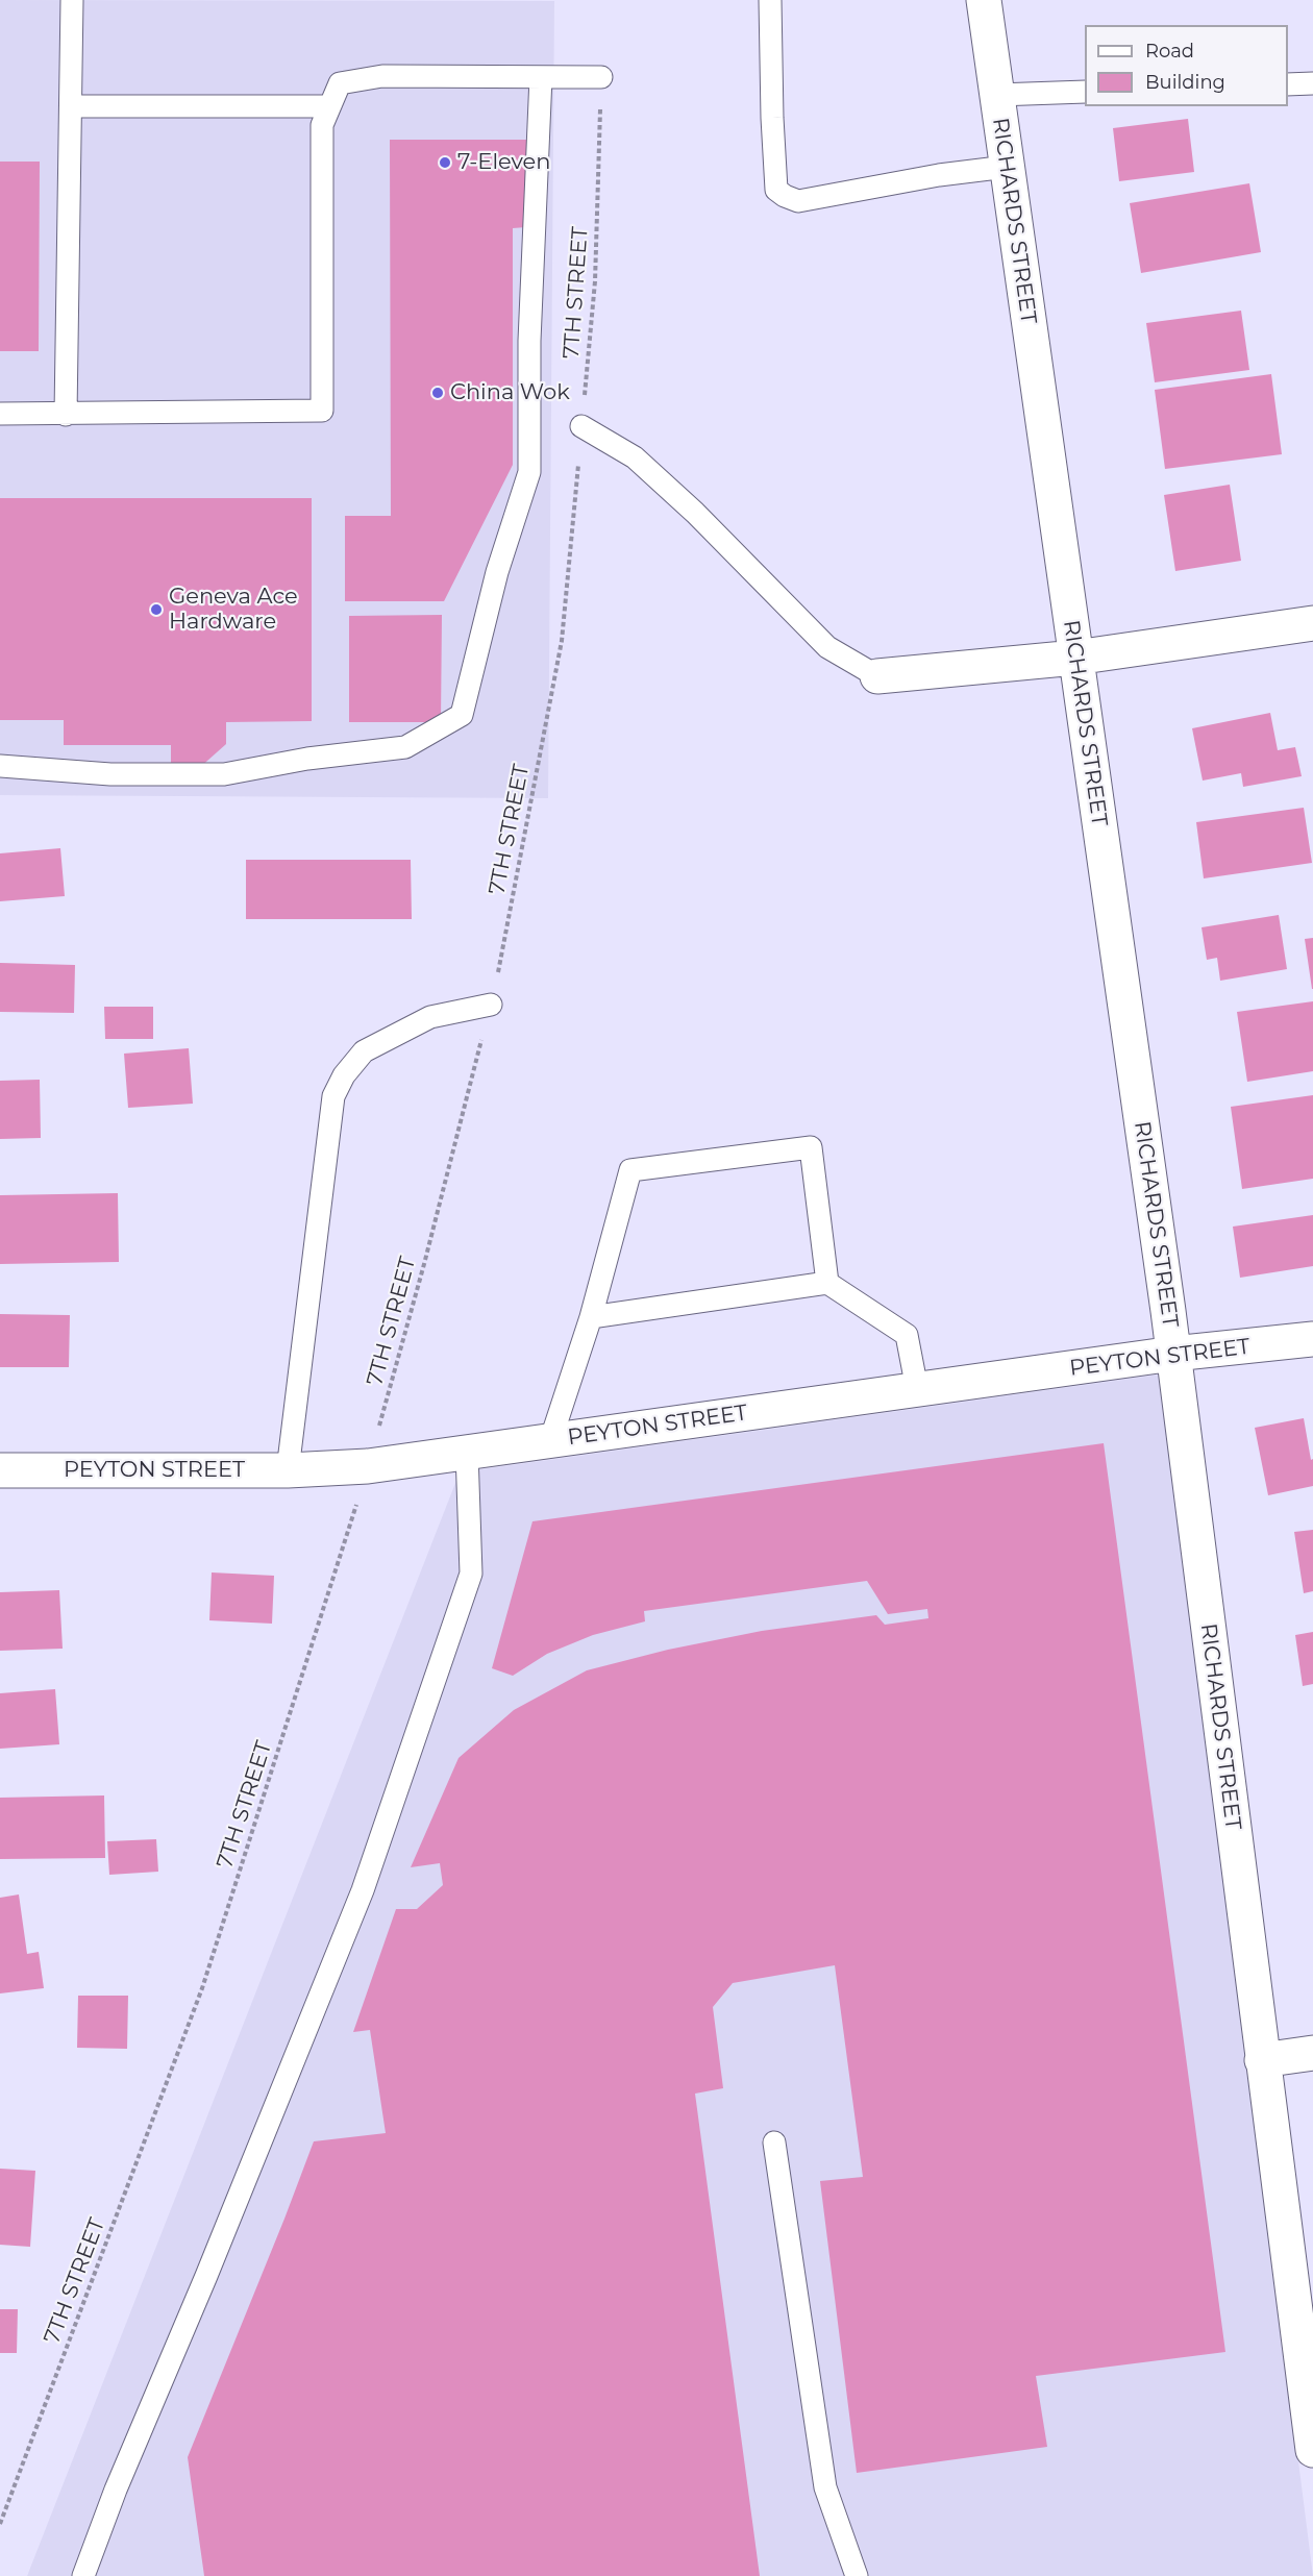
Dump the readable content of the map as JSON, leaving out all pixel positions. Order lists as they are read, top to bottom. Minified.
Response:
{"streets":{"street":["RICHARDS STREET","PEYTON STREET"],"path":["7TH STREET"]},"crossings":[["RICHARDS STREET","PEYTON STREET"],["7TH STREET","PEYTON STREET"]],"places":["7-Eleven","China Wok","Geneva Ace Hardware"],"legend":["Road","Building"]}
